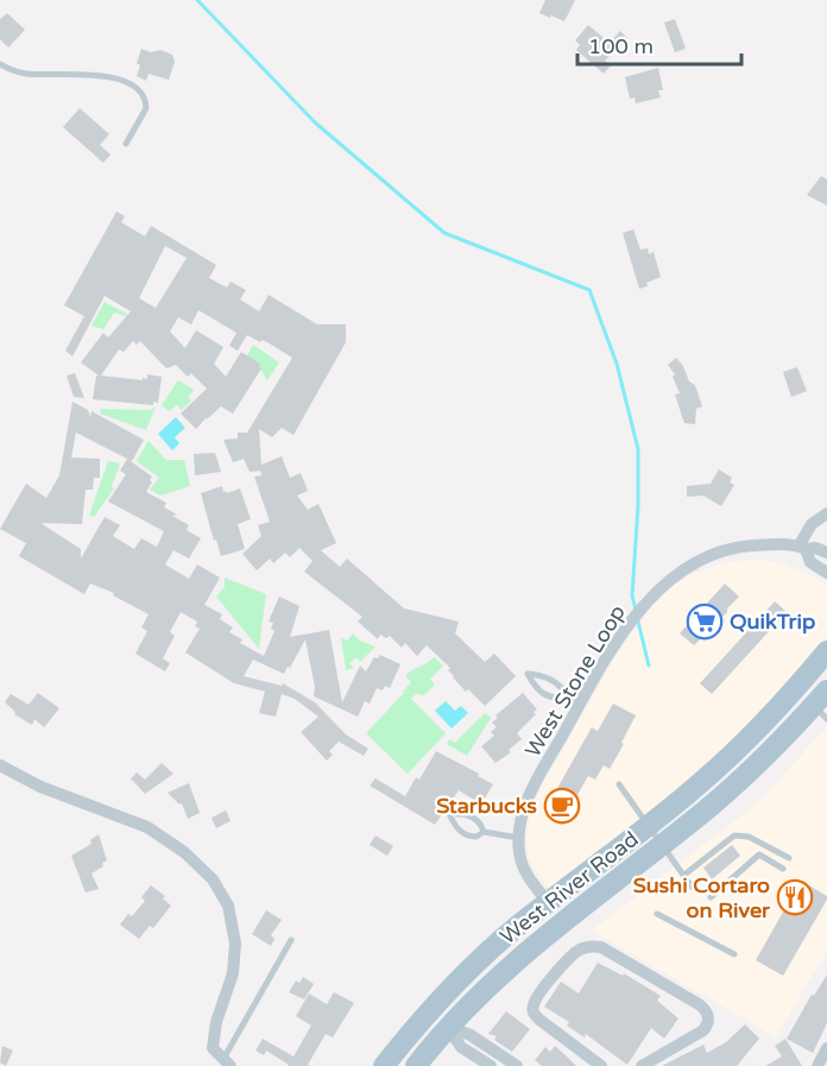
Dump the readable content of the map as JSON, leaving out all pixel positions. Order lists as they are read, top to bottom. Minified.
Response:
{"streets":{"main road":["West River Road"],"street":["West Stone Loop"]},"crossings":[["West Stone Loop","West River Road"]],"places":{"supermarket":["QuikTrip"],"cafe":["Starbucks"],"restaurant":["Sushi Cortaro on River"]},"scale_bar":"100 m"}
